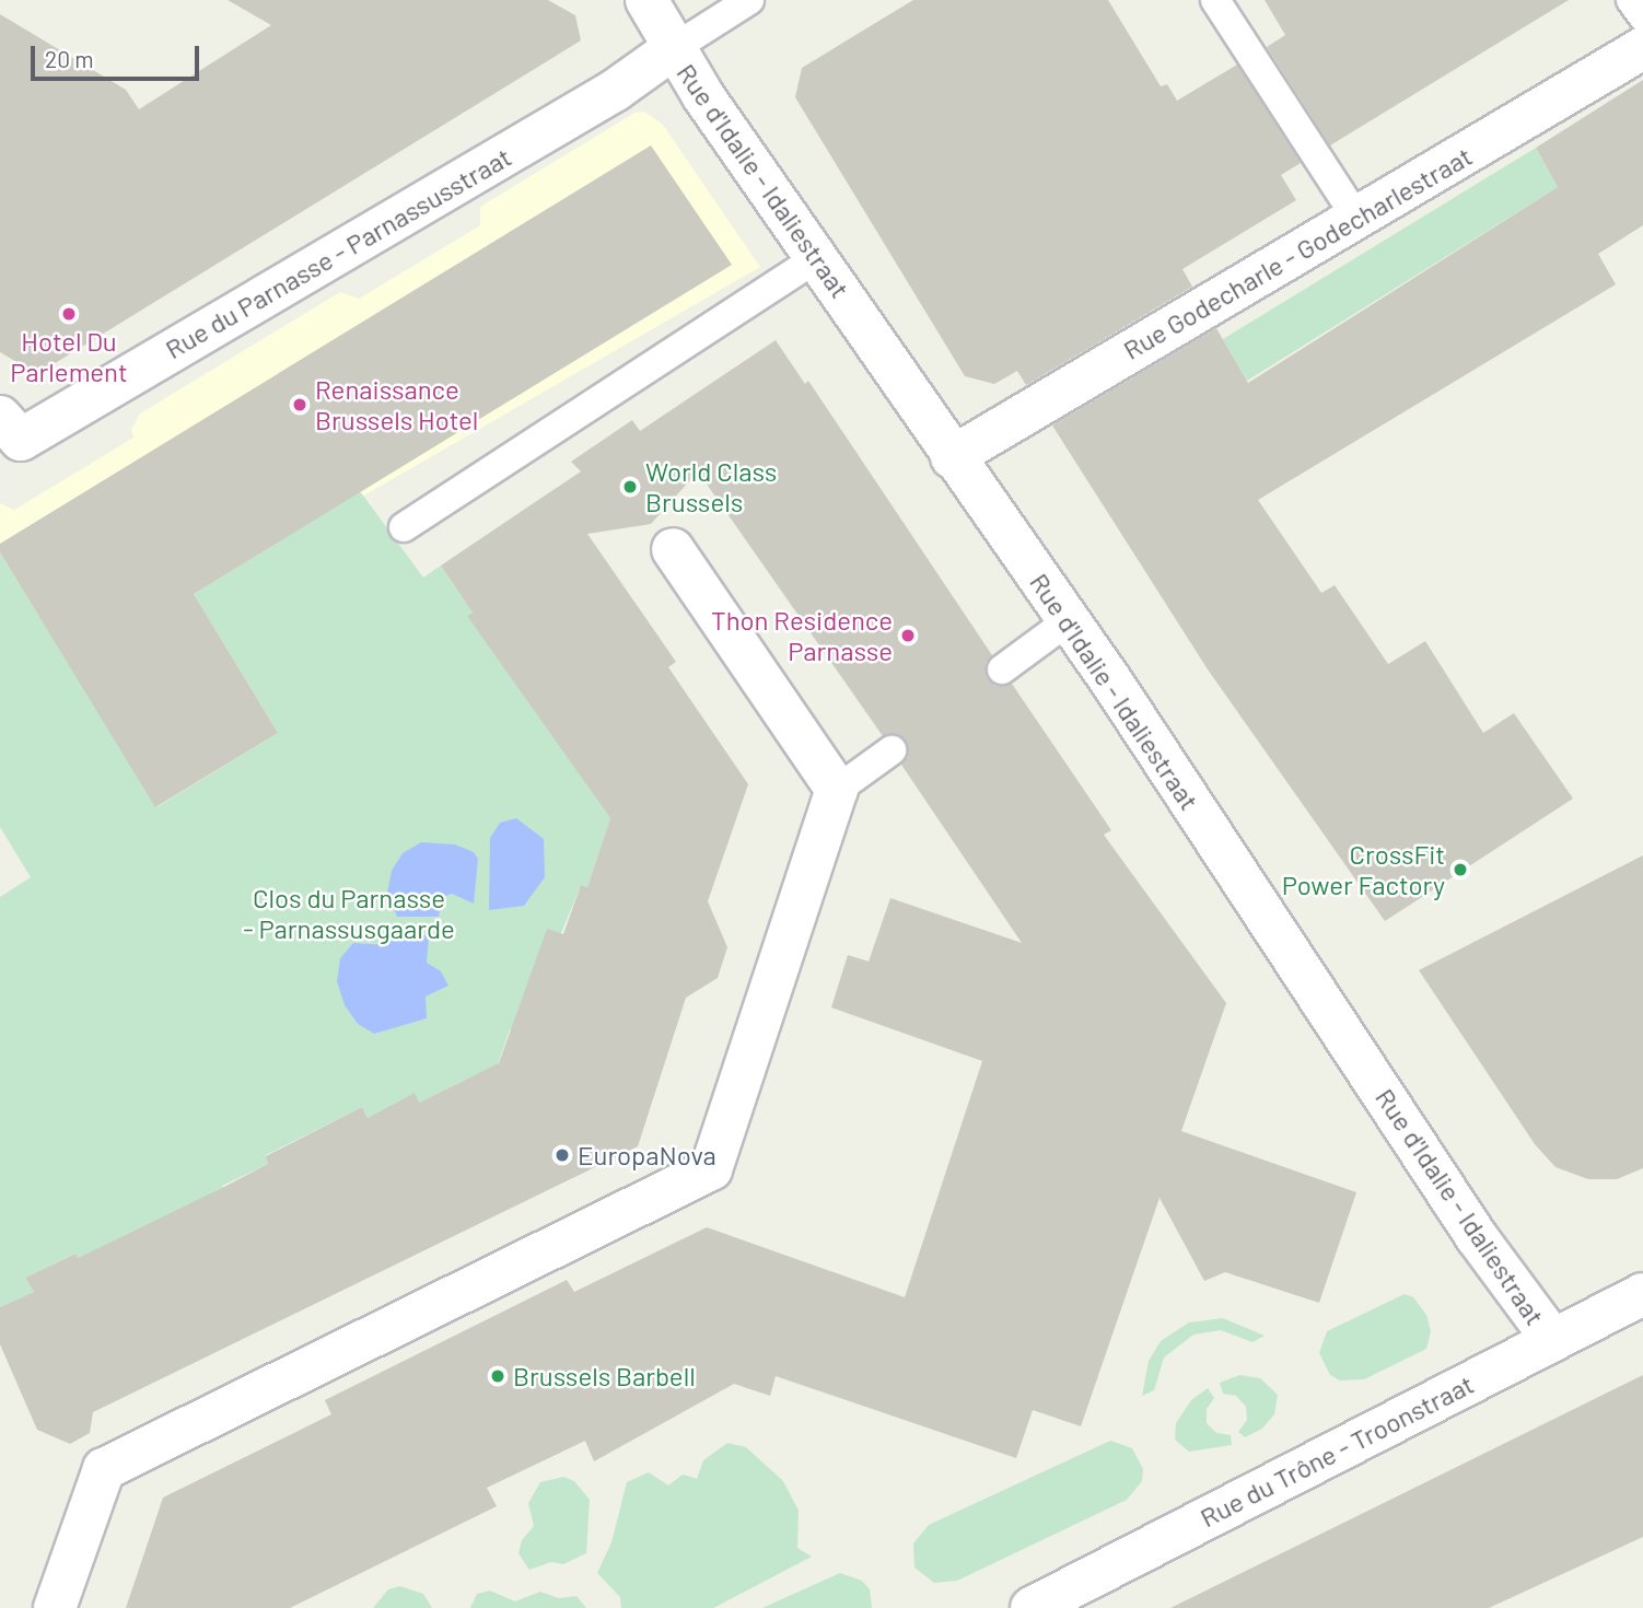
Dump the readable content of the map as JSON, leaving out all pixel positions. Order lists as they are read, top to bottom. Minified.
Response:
{"streets":{"street":["Rue d'Idalie - Idaliestraat","Rue du Parnasse - Parnassusstraat","Rue Godecharle - Godecharlestraat","Rue du Trône - Troonstraat"]},"crossings":[["Rue d'Idalie - Idaliestraat","Rue du Parnasse - Parnassusstraat"],["Rue d'Idalie - Idaliestraat","Rue Godecharle - Godecharlestraat"],["Rue d'Idalie - Idaliestraat","Rue du Trône - Troonstraat"]],"parks":["Clos du Parnasse - Parnassusgaarde"],"places":["Hotel Du Parlement","Renaissance Brussels Hotel","World Class Brussels","Thon Residence Parnasse","CrossFit Power Factory","EuropaNova","Brussels Barbell"],"scale_bar":"20 m"}
